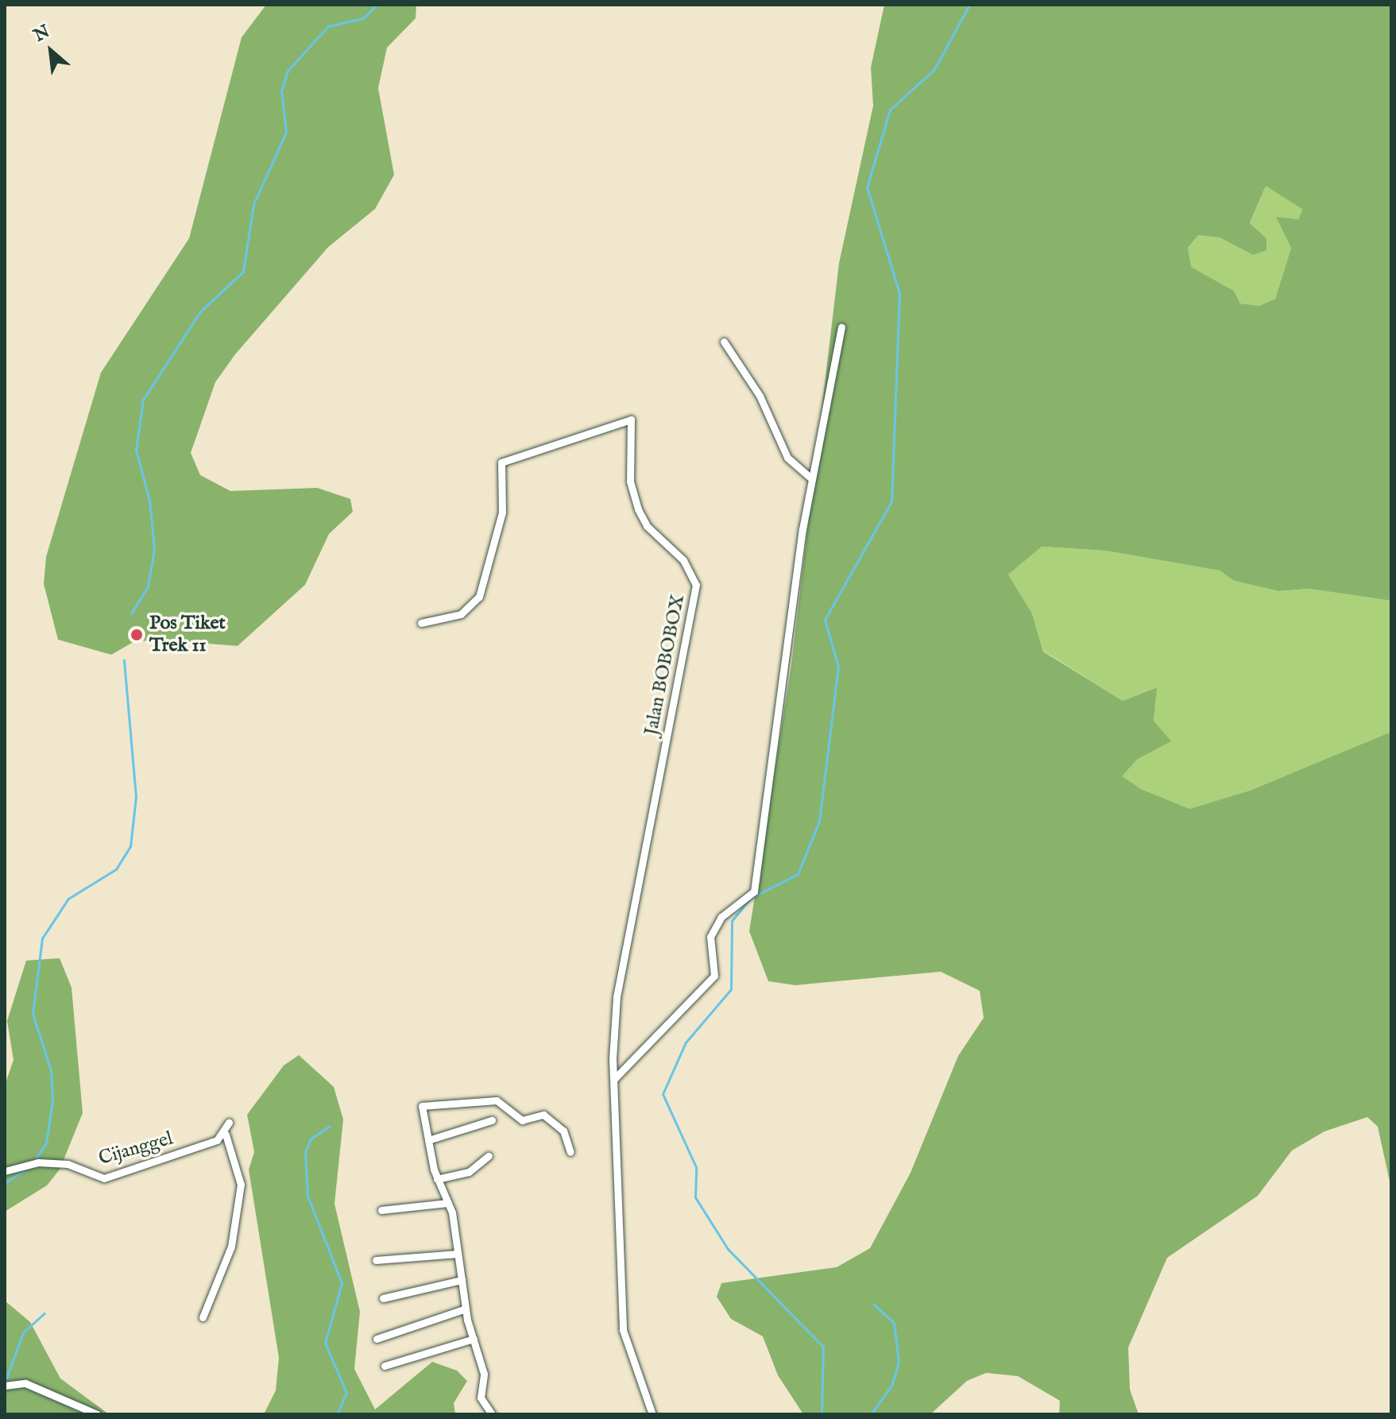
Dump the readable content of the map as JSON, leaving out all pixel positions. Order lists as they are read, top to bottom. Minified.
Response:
{"streets":{"street":["Jalan BOBOBOX","Cijanggel"]},"places":["Pos Tiket Trek 11"],"north":"top left"}
